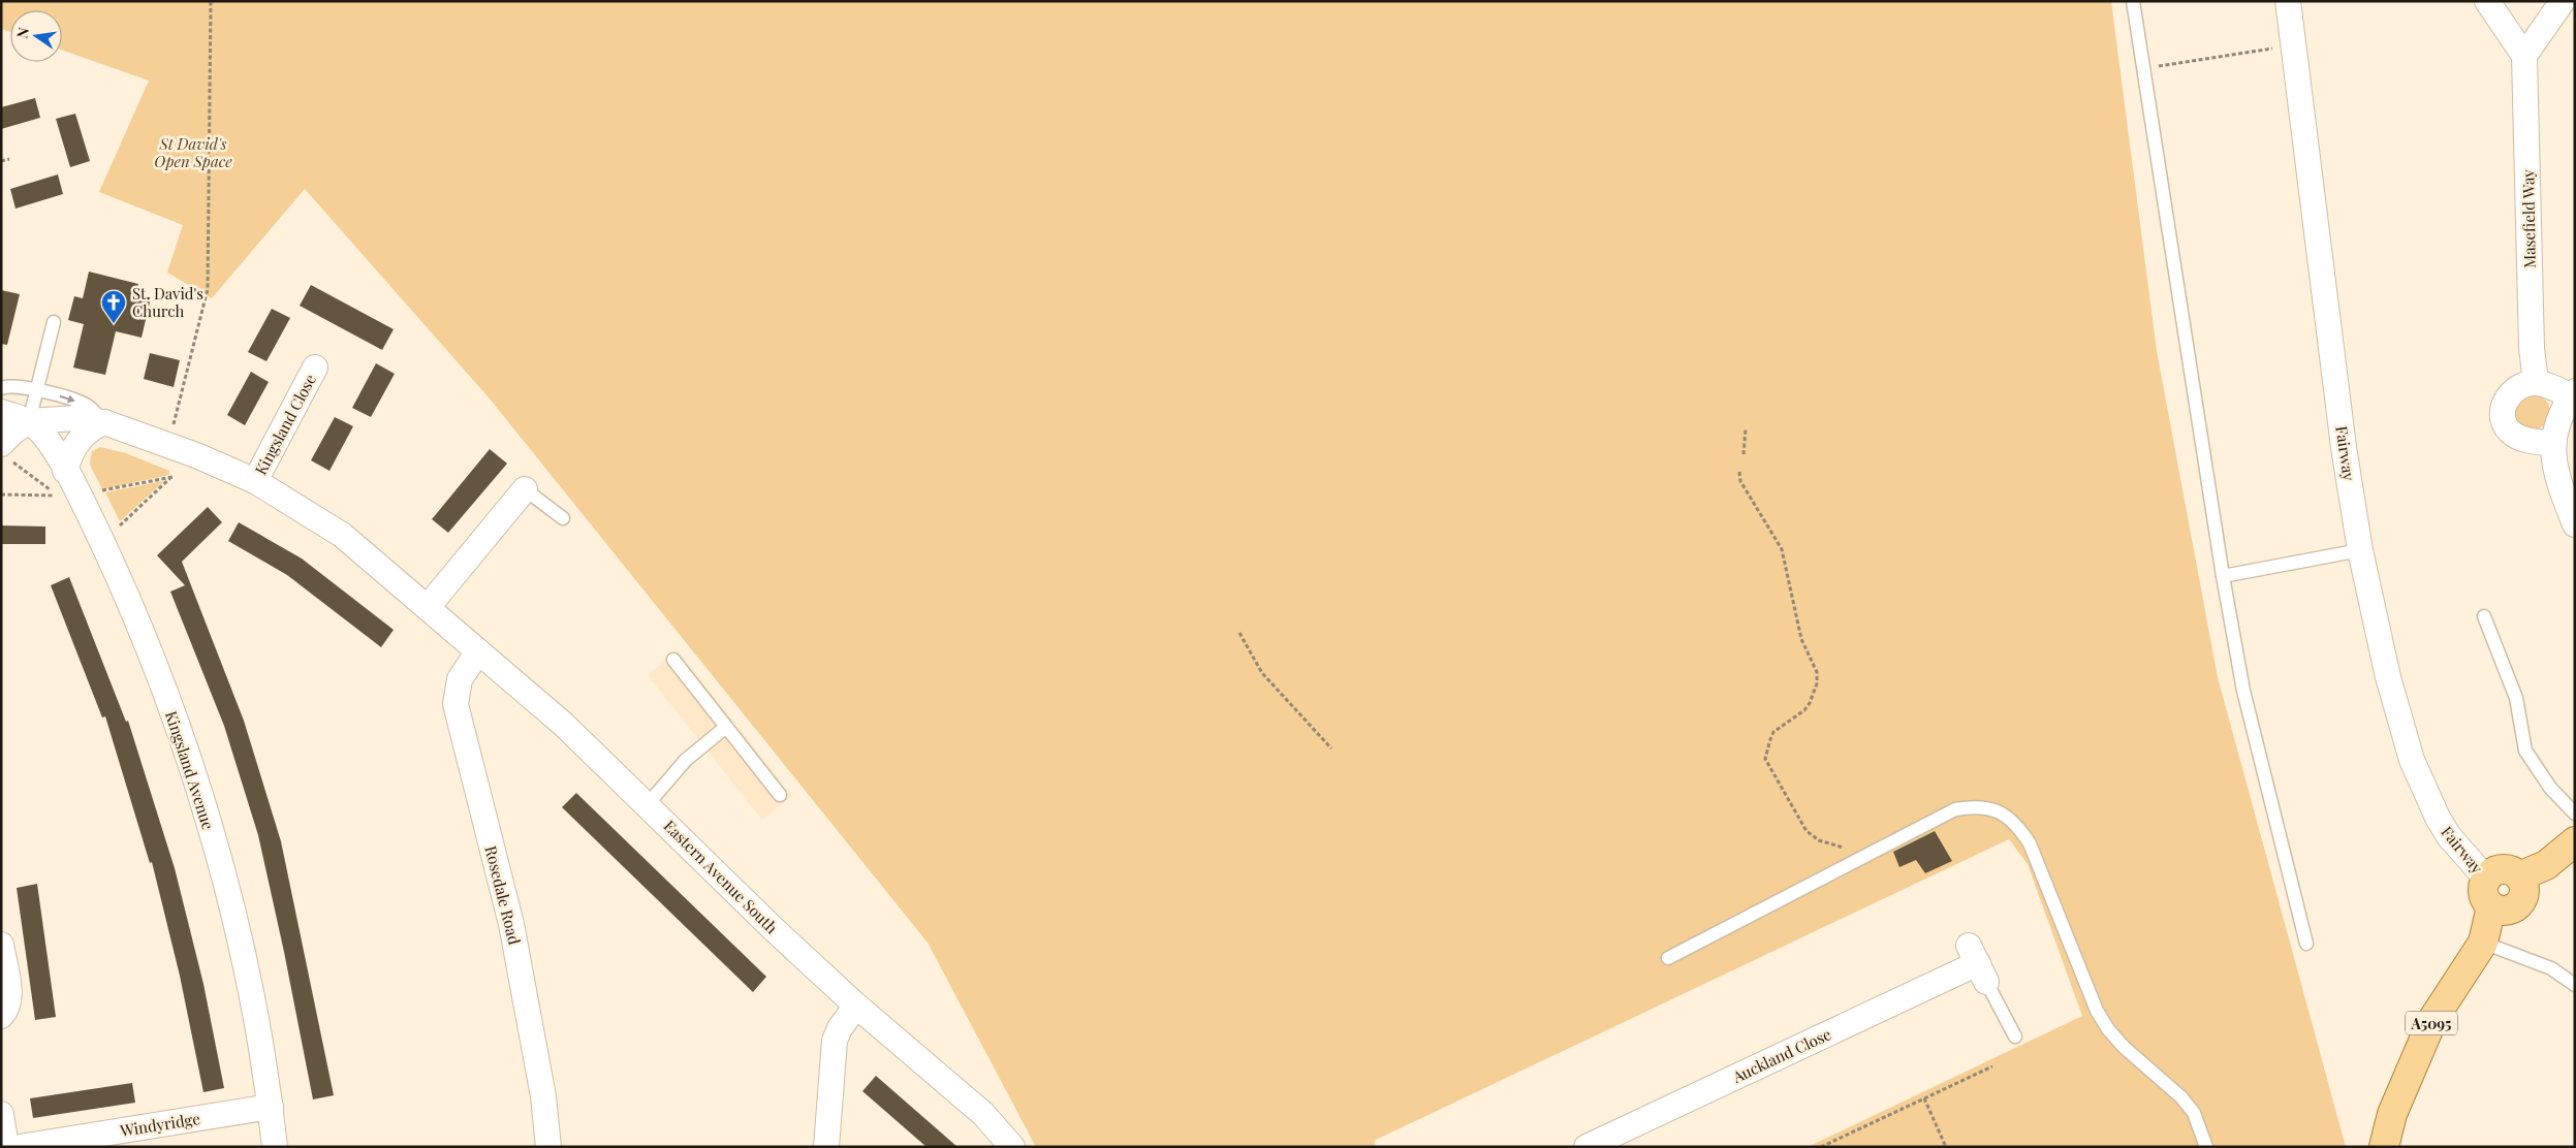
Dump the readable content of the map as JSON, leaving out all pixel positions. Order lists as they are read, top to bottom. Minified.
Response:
{"streets":{"main road":["A5095"],"street":["Masefield Way","Kingsland Close","Fairway","Kingsland Avenue","Eastern Avenue South","Rosedale Road","Auckland Close","Windyridge"]},"crossings":[["Kingsland Close","Eastern Avenue South"],["Fairway","A5095"],["Kingsland Avenue","Eastern Avenue South"],["Kingsland Avenue","Windyridge"],["Eastern Avenue South","Rosedale Road"]],"parks":["St David's Open Space"],"places":{"church":["St. David's Church"]},"north":"left"}
